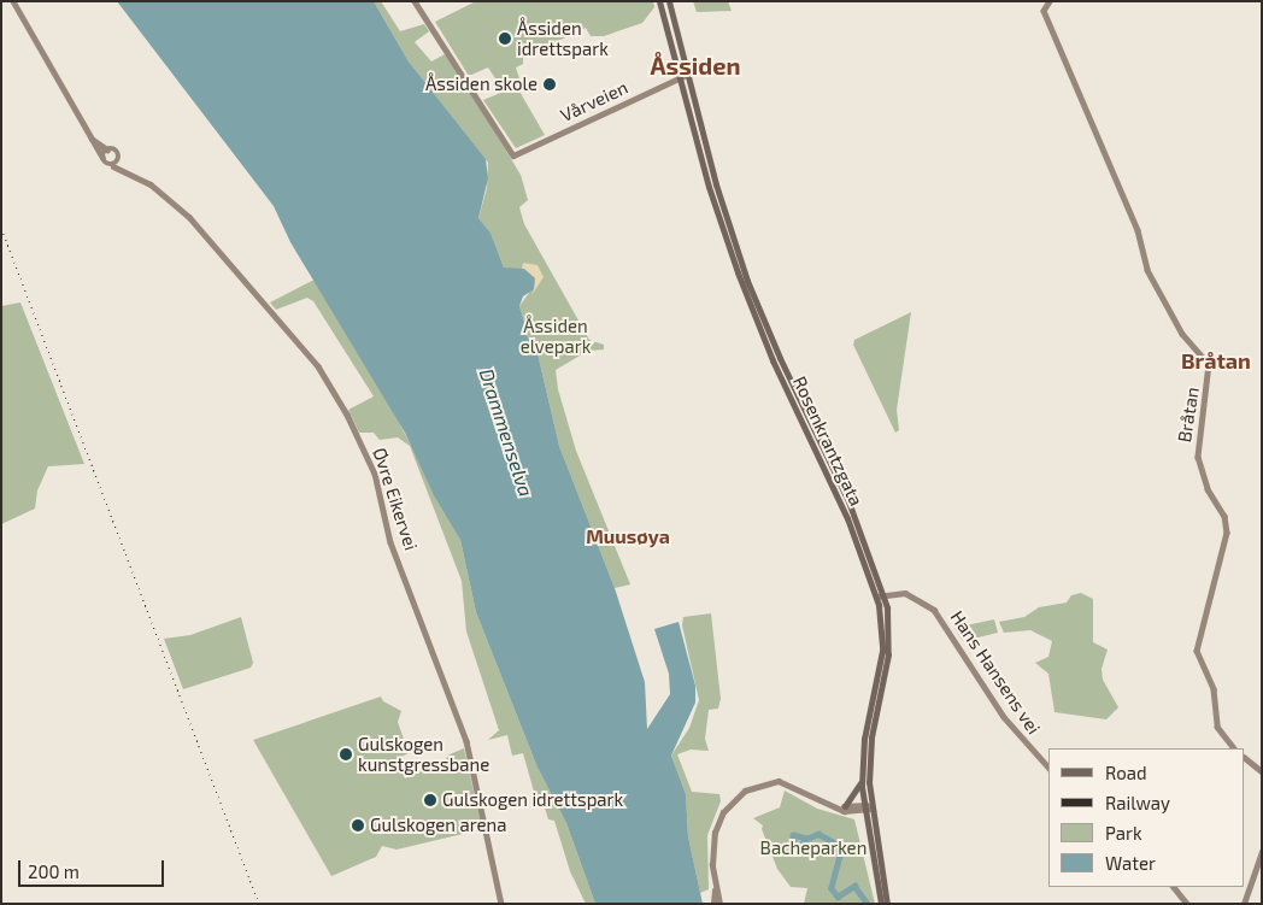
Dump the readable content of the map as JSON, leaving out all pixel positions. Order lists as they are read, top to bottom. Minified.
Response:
{"streets":{"main road":["Vårveien","Bråtan","Rosenkrantzgata","Øvre Eikervei","Hans Hansens vei"]},"crossings":[["Vårveien","Rosenkrantzgata"],["Rosenkrantzgata","Hans Hansens vei"]],"districts":["Åssiden","Bråtan","Muusøya"],"water":["Drammenselva"],"parks":["Åssiden elvepark","Bacheparken"],"places":["Åssiden idrettspark","Åssiden skole","Gulskogen kunstgressbane","Gulskogen idrettspark","Gulskogen arena"],"legend":["Road","Railway","Park","Water"],"scale_bar":"200 m"}
